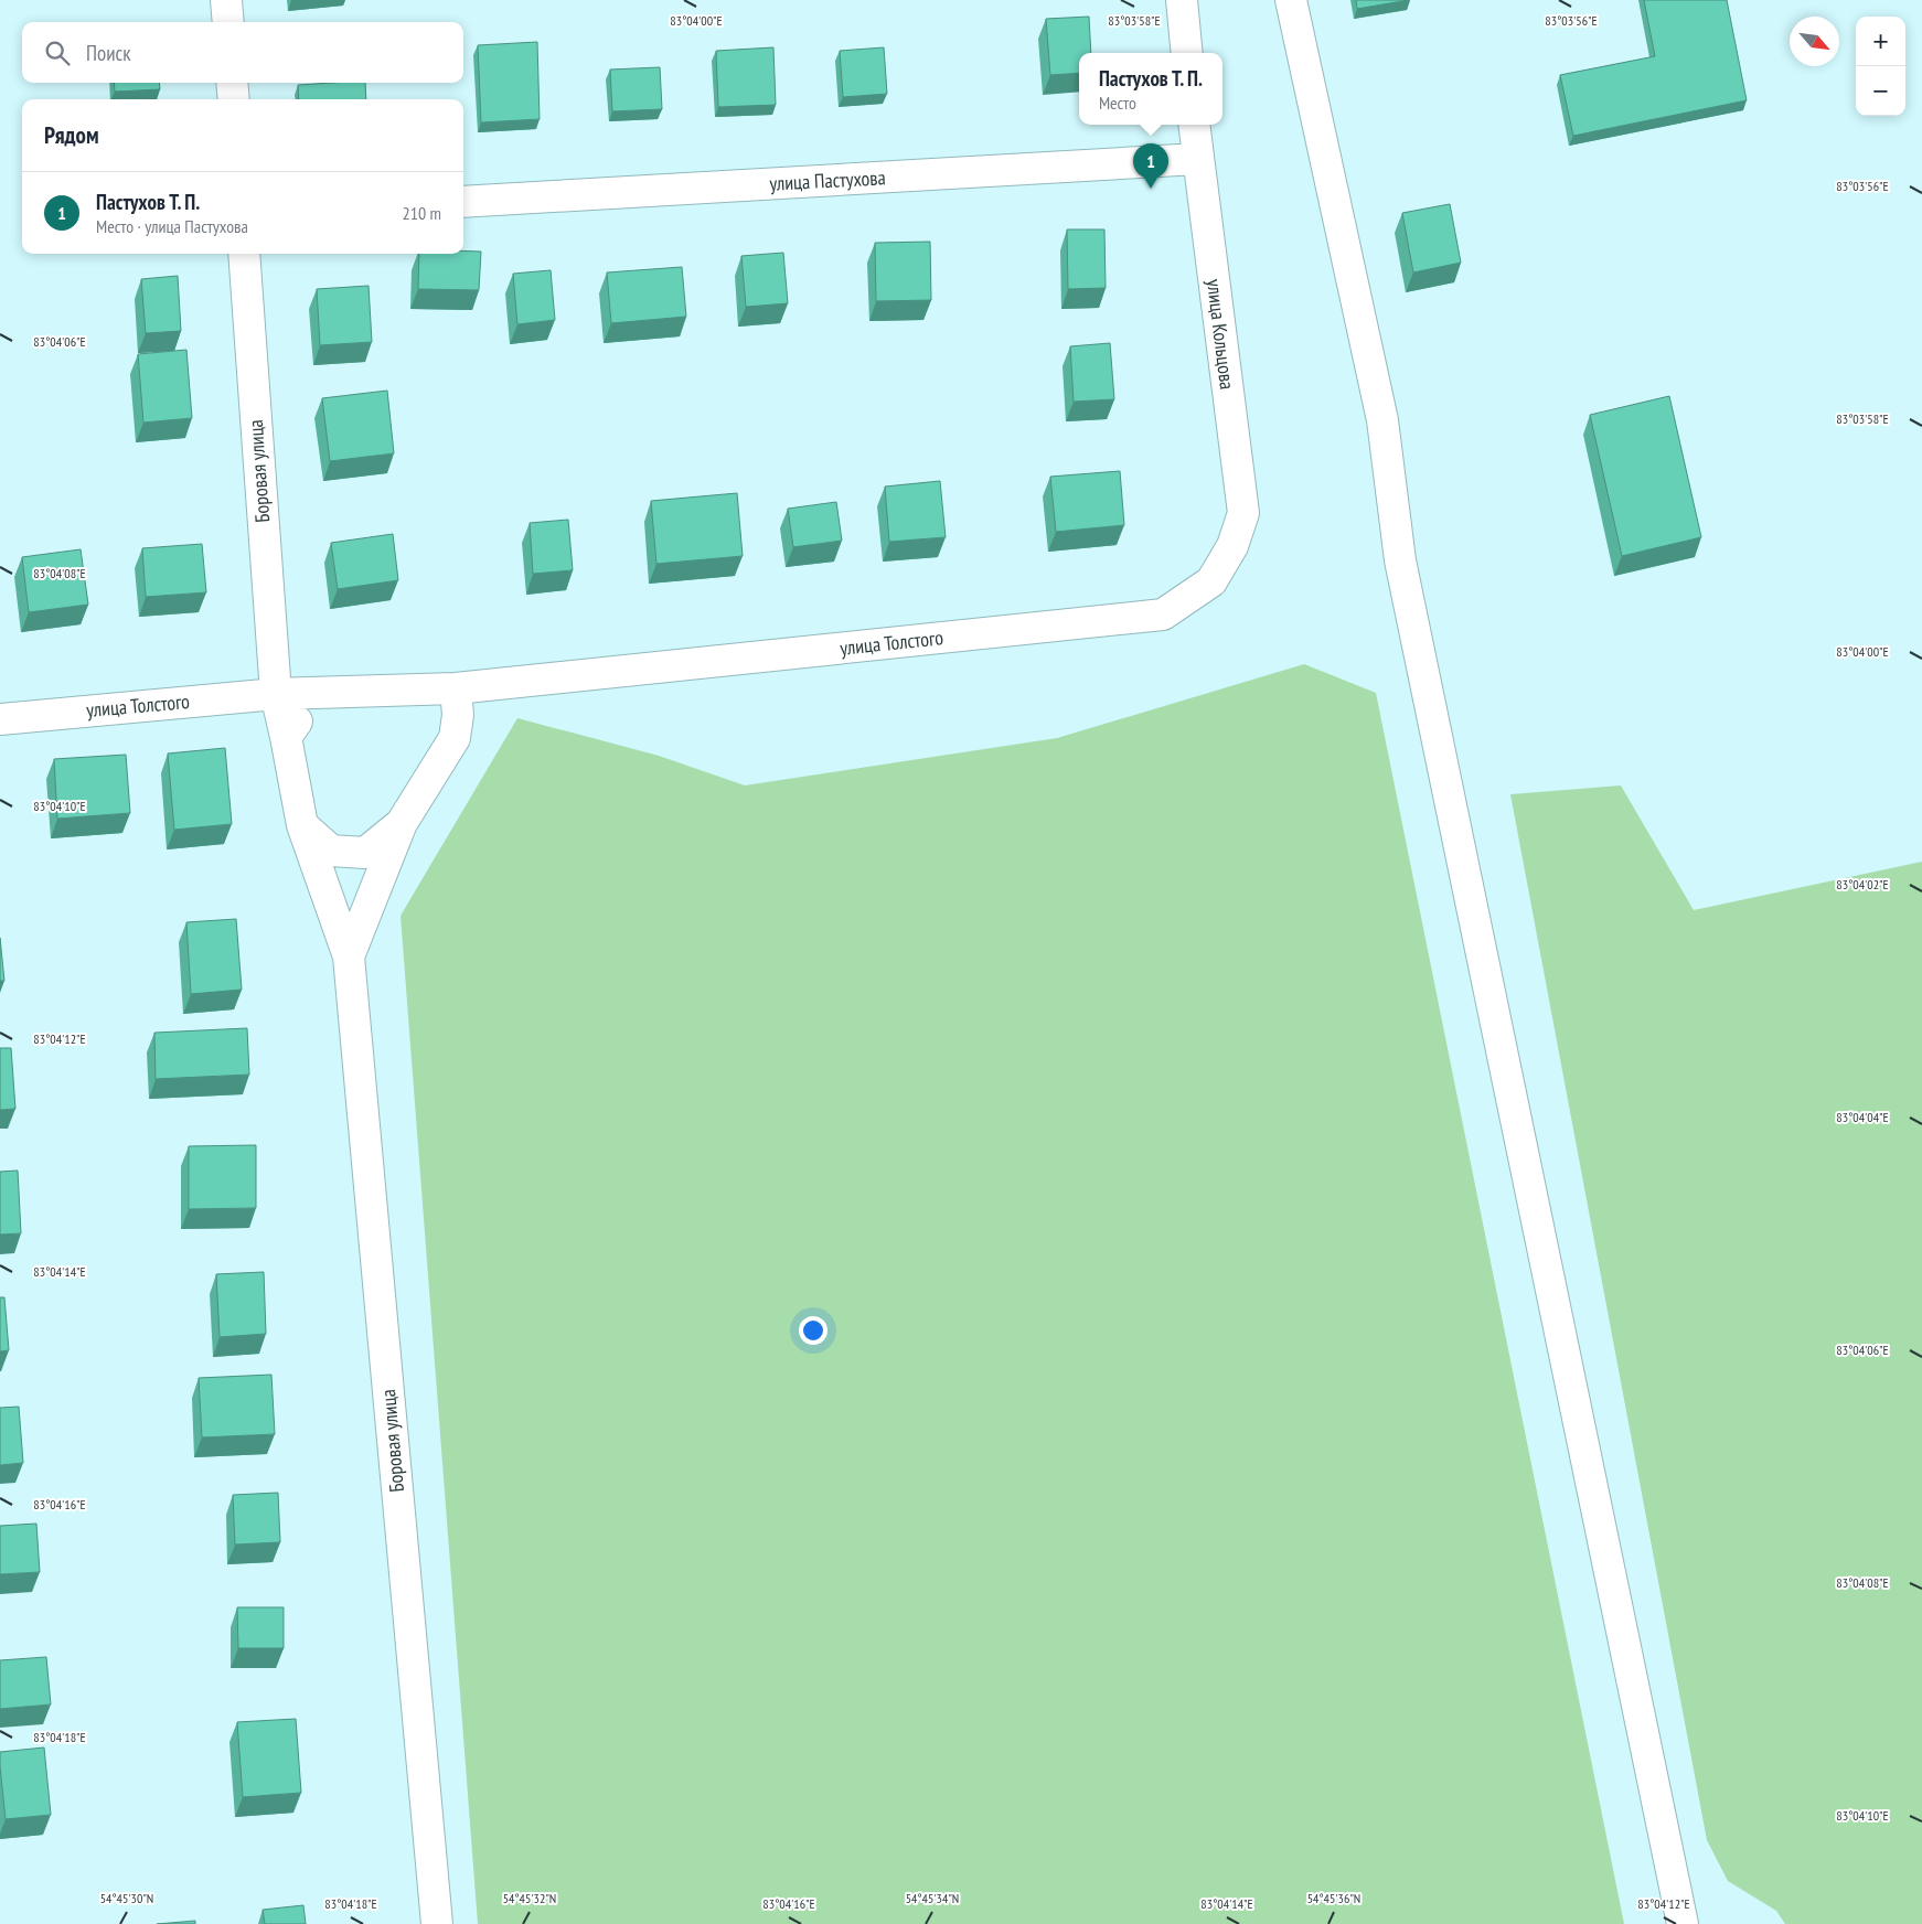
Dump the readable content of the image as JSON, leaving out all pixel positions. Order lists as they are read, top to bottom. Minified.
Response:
{"streets":{"street":["улица Пастухова","улица Кольцова","Боровая улица","улица Толстого"]},"crossings":[["улица Пастухова","улица Кольцова"],["улица Кольцова","улица Толстого"],["Боровая улица","улица Толстого"]],"north":"bottom right","page":{"map_buttons":["+","−"],"search":"Поиск","popup":["Пастухов Т. П.","Место"],"heading":"Рядом","pins":"1","list":[{"mark":"1","name":"Пастухов Т. П.","note":"Место · улица Пастухова","value":"210 m"}]},"coordinates":["83°04'00\"E","83°03'58\"E","83°03'56\"E","83°04'06\"E","83°04'08\"E","83°04'10\"E","83°04'02\"E","83°04'12\"E","83°04'04\"E","83°04'14\"E","83°04'16\"E","83°04'18\"E","54°45'30\"N","54°45'32\"N","54°45'34\"N","54°45'36\"N"]}
